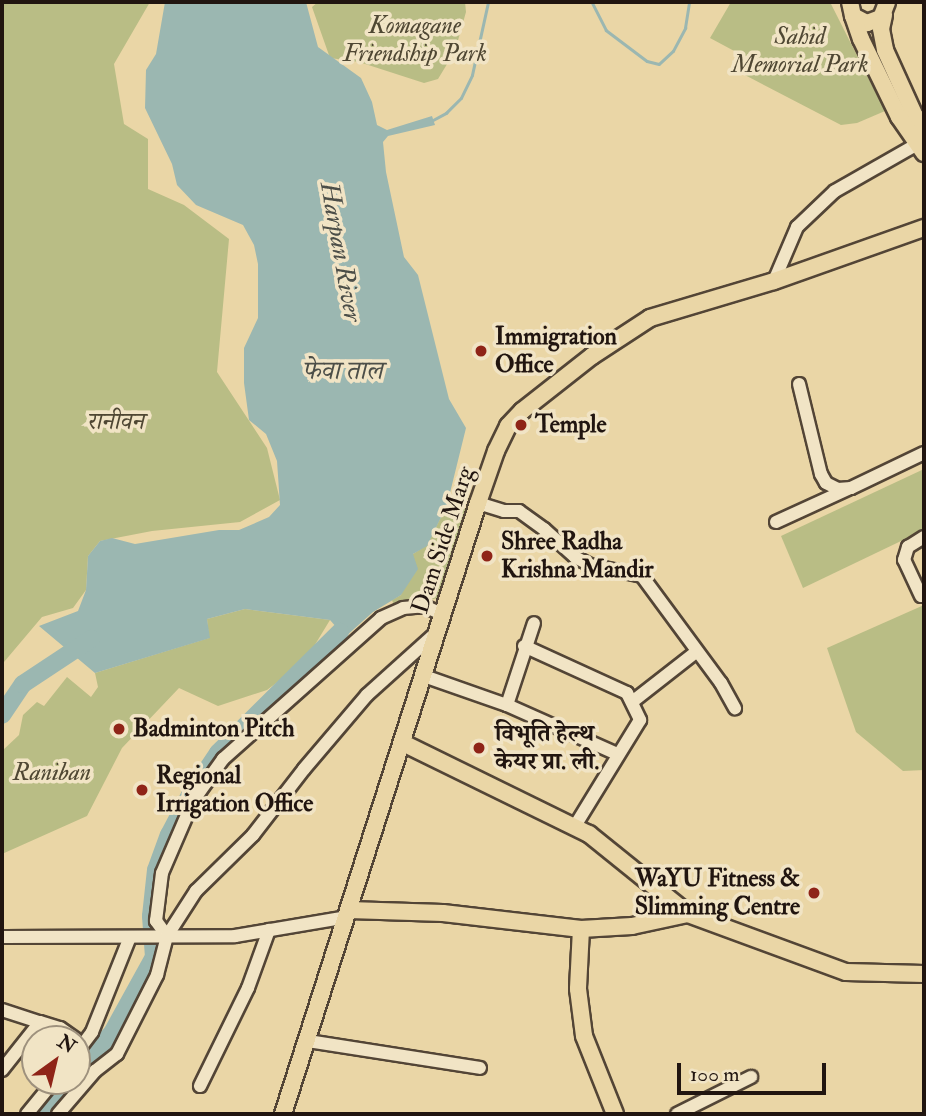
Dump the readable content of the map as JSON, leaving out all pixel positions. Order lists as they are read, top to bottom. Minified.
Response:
{"streets":{"main road":["Dam Side Marg"]},"water":["Harpan River","फेवा ताल"],"parks":["Komagane Friendship Park","Sahid Memorial Park","रानीवन","Raniban"],"places":["Immigration Office","Temple","Shree Radha Krishna Mandir","Badminton Pitch","विभूति हेल्थ केयर प्रा. ली.","Regional Irrigation Office","WaYU Fitness & Slimming Centre"],"scale_bar":"100 m","north":"top right"}
